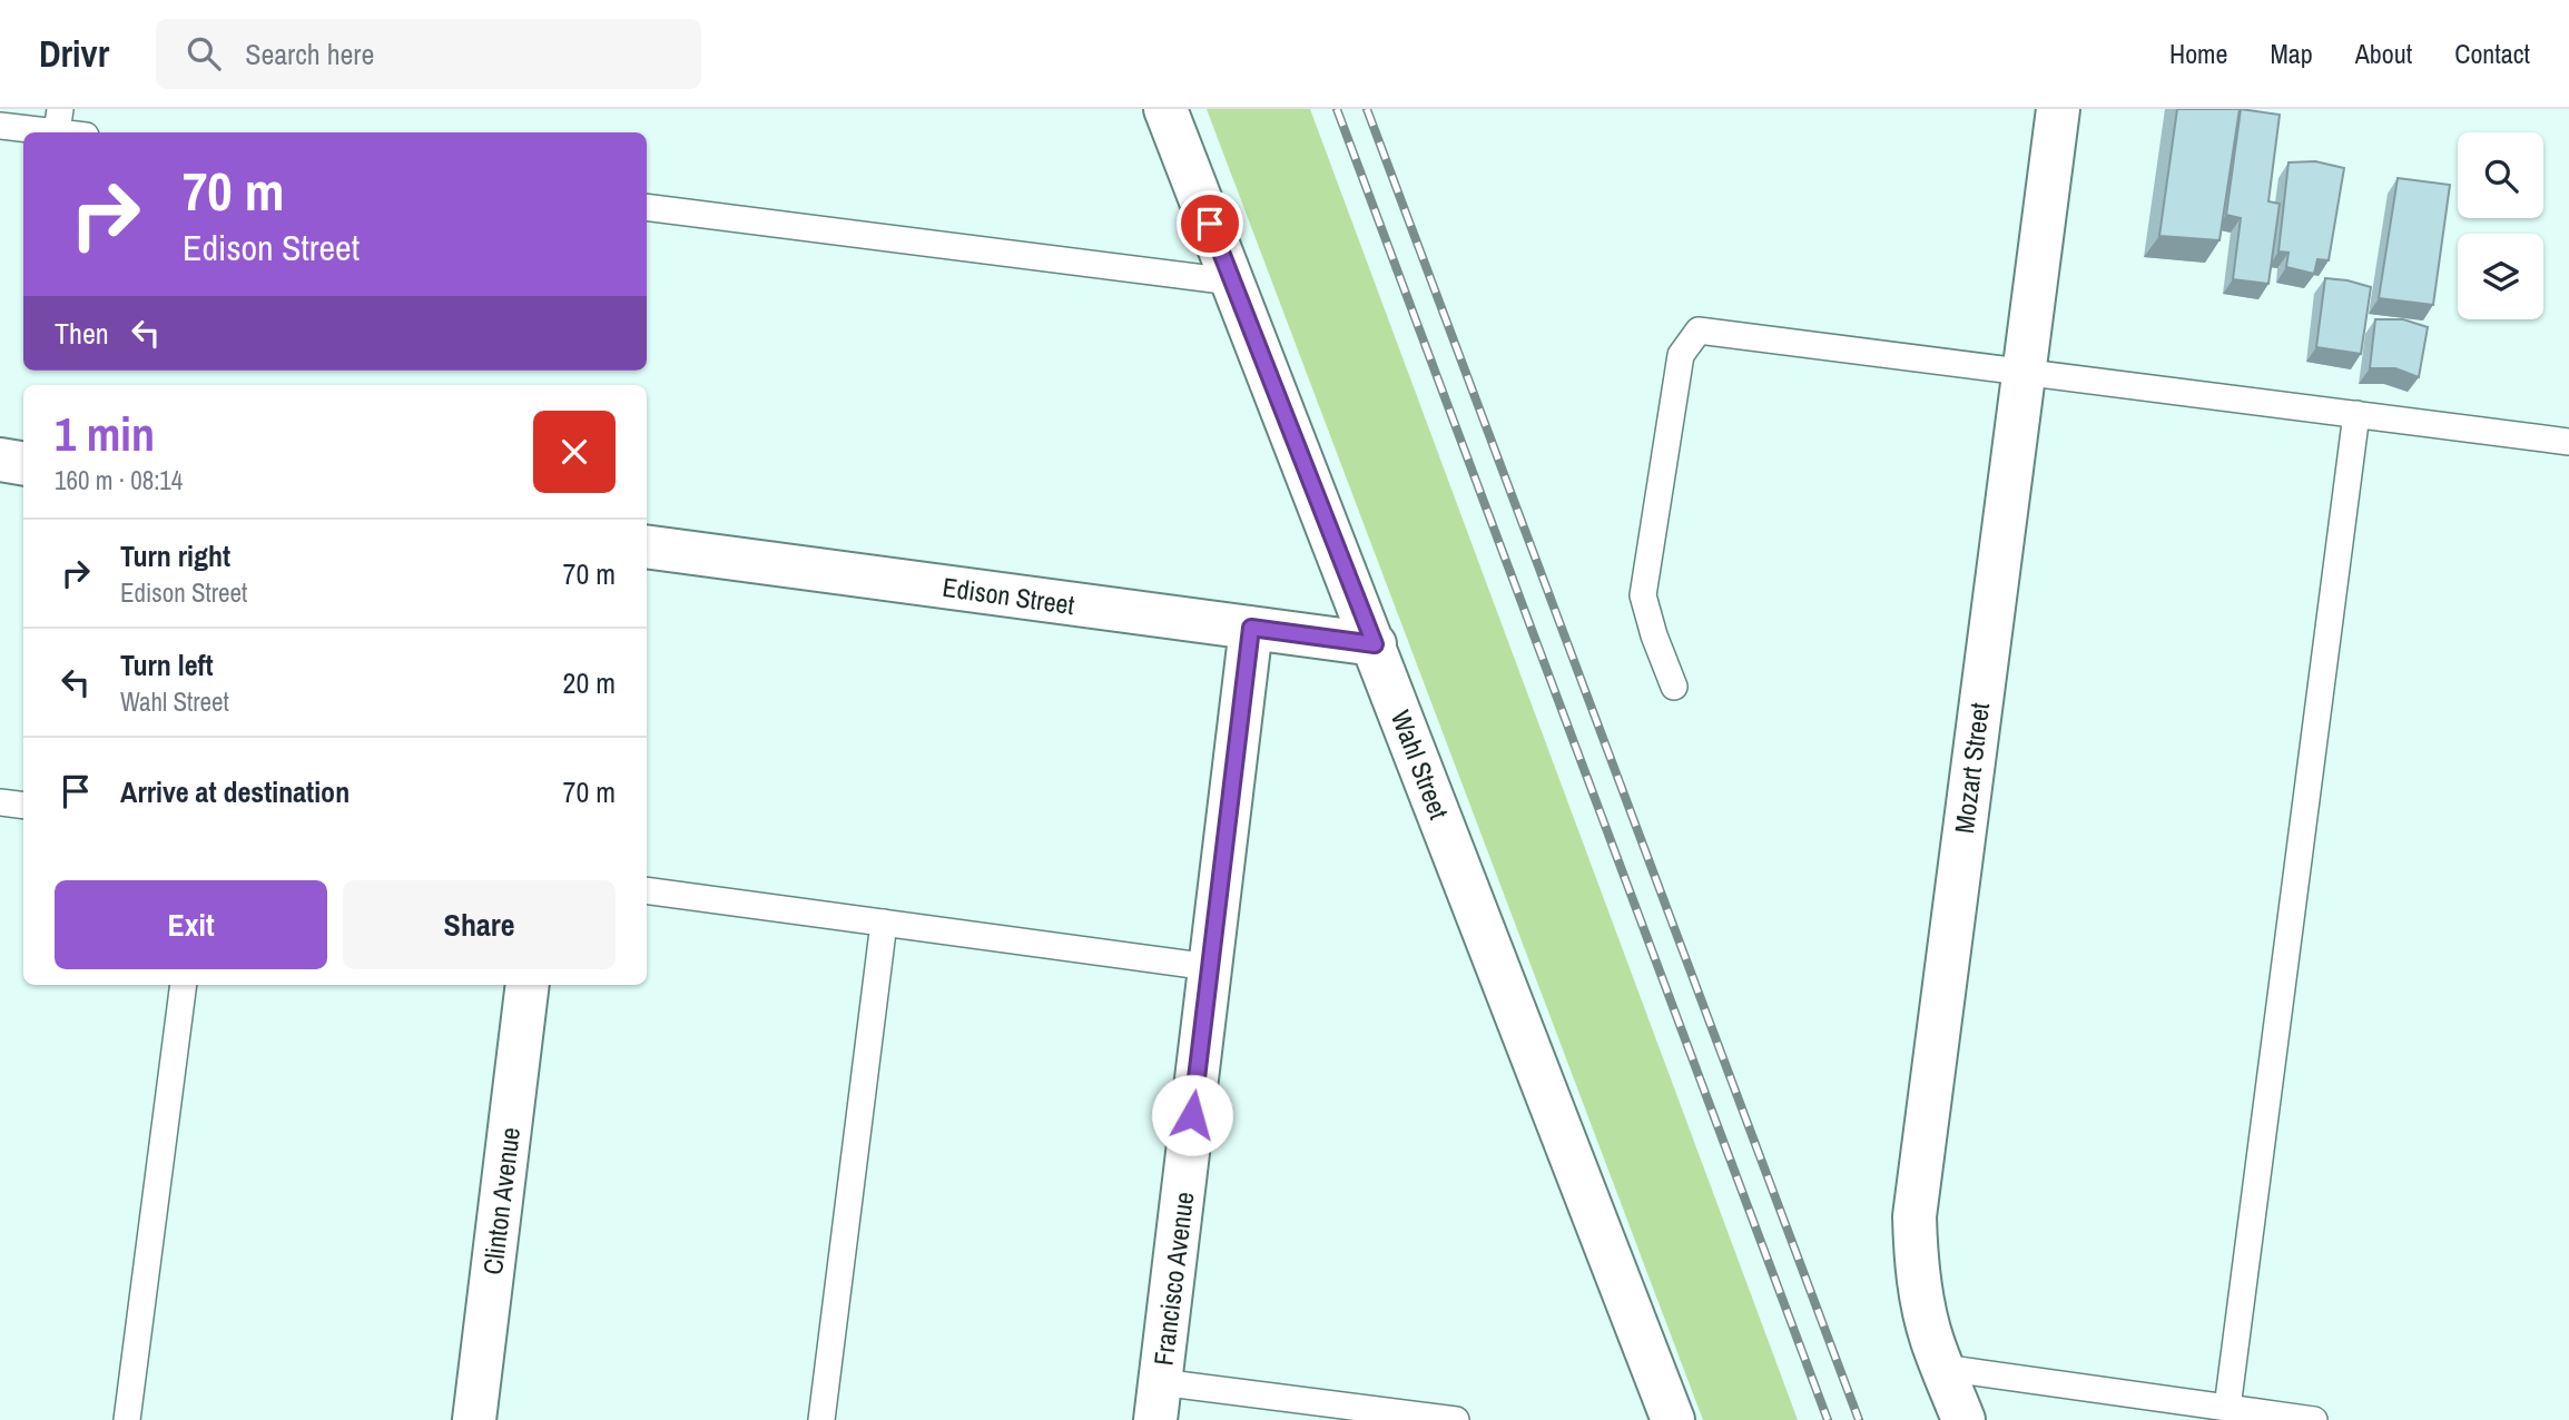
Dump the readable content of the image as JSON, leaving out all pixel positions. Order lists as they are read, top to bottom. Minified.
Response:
{"streets":{"street":["Edison Street","Wahl Street","Mozart Street","Clinton Avenue","Francisco Avenue"]},"crossings":[["Edison Street","Wahl Street"],["Edison Street","Francisco Avenue"]],"page":{"header":"Drivr","search":"Search here","nav":["Home","Map","About","Contact"],"turn":["70 m","Edison Street"],"then":"Then","heading":["1 min","160 m · 08:14"],"list":[{"name":"Turn right","note":"Edison Street","value":"70 m"},{"name":"Turn left","note":"Wahl Street","value":"20 m"},{"name":"Arrive at destination","value":"70 m"}],"buttons":["Exit","Share"]}}
